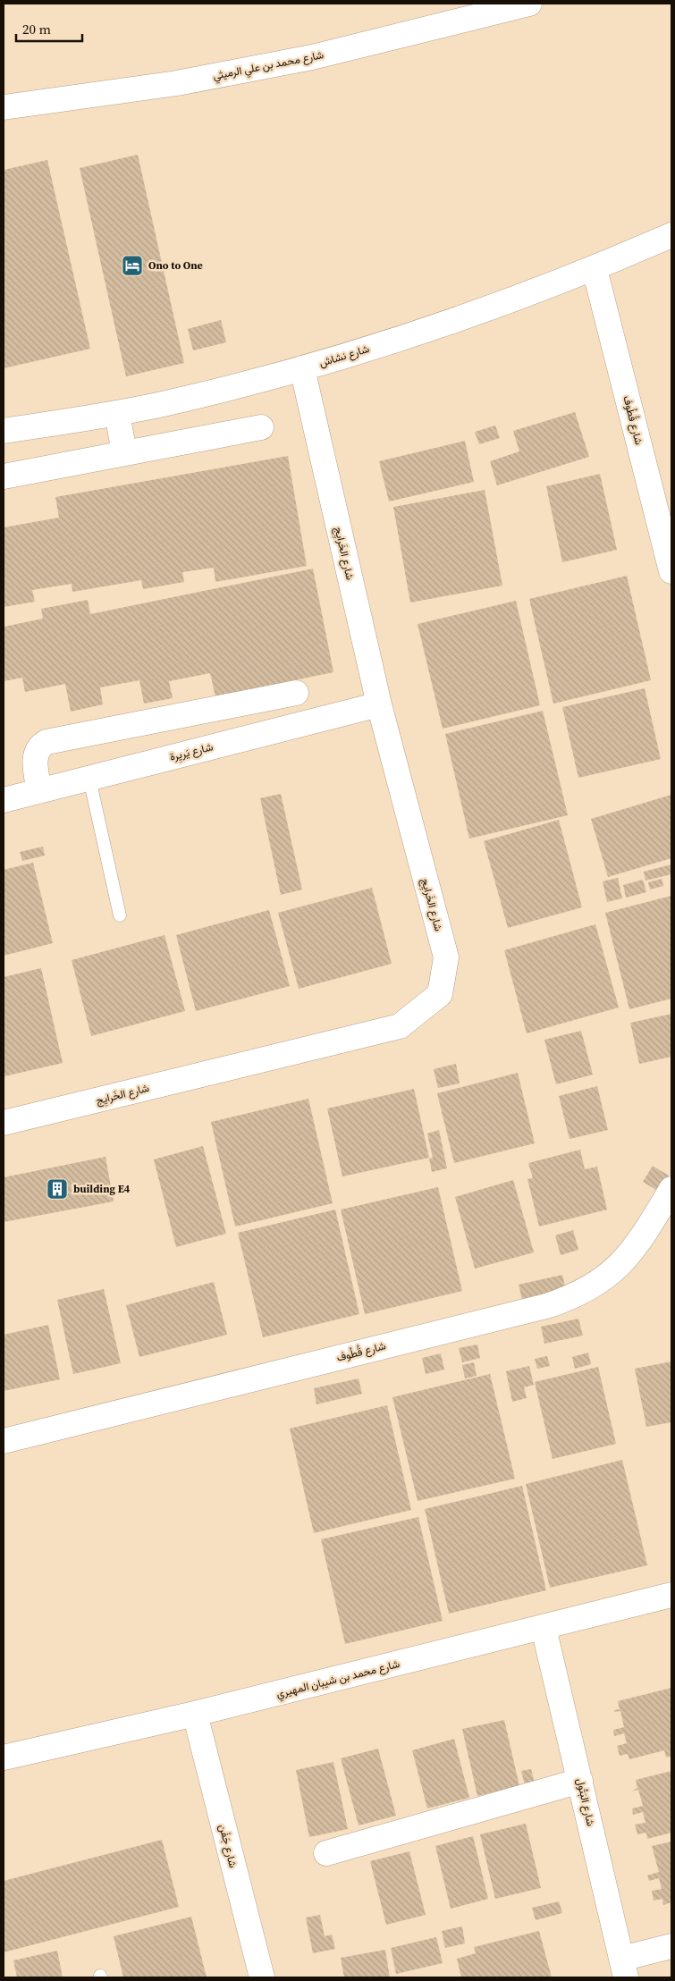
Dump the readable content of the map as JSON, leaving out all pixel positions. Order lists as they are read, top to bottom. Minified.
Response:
{"streets":{"street":["شارع محمد بن علي الرميثي","شارع نشاش","شارع قُطُوف","شارع الخَرايِج","شارع يَريِرة","شارع محمد بن شيبان المهيري","شارع البَتُول","شارع جَفْن"]},"crossings":[["شارع نشاش","شارع قُطُوف"],["شارع نشاش","شارع الخَرايِج"],["شارع الخَرايِج","شارع يَريِرة"],["شارع محمد بن شيبان المهيري","شارع البَتُول"],["شارع محمد بن شيبان المهيري","شارع جَفْن"]],"places":{"hotel":["Ono to One"],"building":["building E4"]},"scale_bar":"20 m"}
